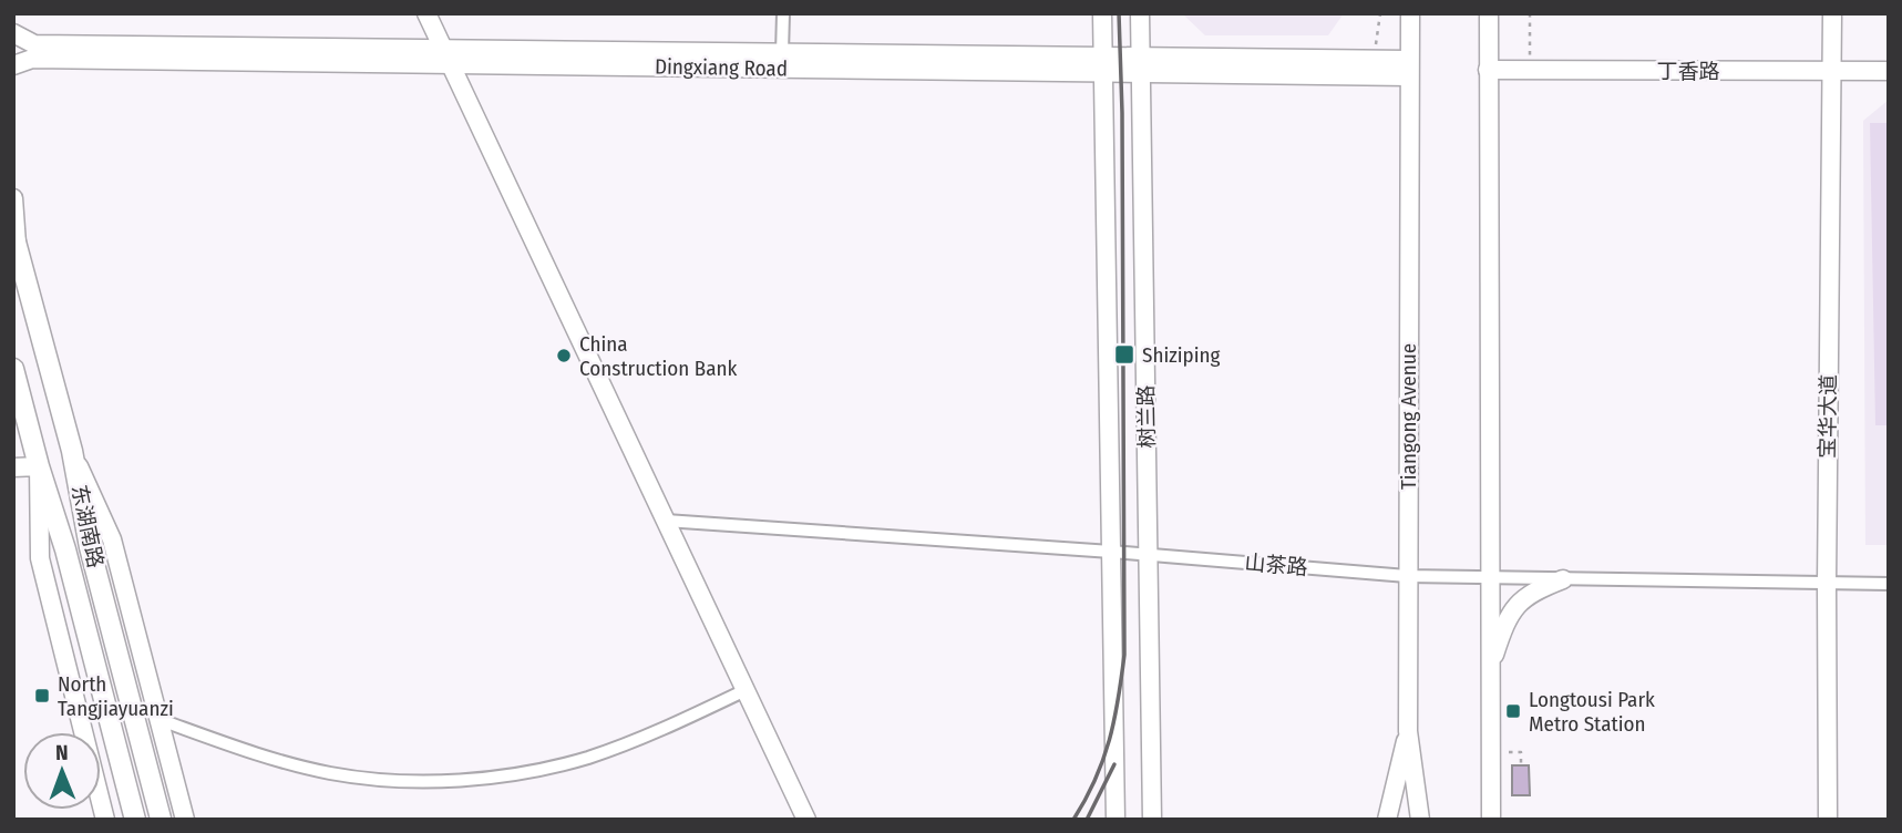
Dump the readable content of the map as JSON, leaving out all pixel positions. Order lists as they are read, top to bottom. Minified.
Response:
{"streets":{"main road":["东湖南路"],"street":["Dingxiang Road","丁香路","树兰路","Tiangong Avenue","宝华大道","山茶路"]},"crossings":[["Dingxiang Road","树兰路"],["Dingxiang Road","Tiangong Avenue"],["丁香路","宝华大道"],["树兰路","山茶路"],["Tiangong Avenue","山茶路"],["宝华大道","山茶路"]],"places":{"transit":["Shiziping","North Tangjiayuanzi","Longtousi Park Metro Station"],"other":["China Construction Bank"]},"north":"top"}
